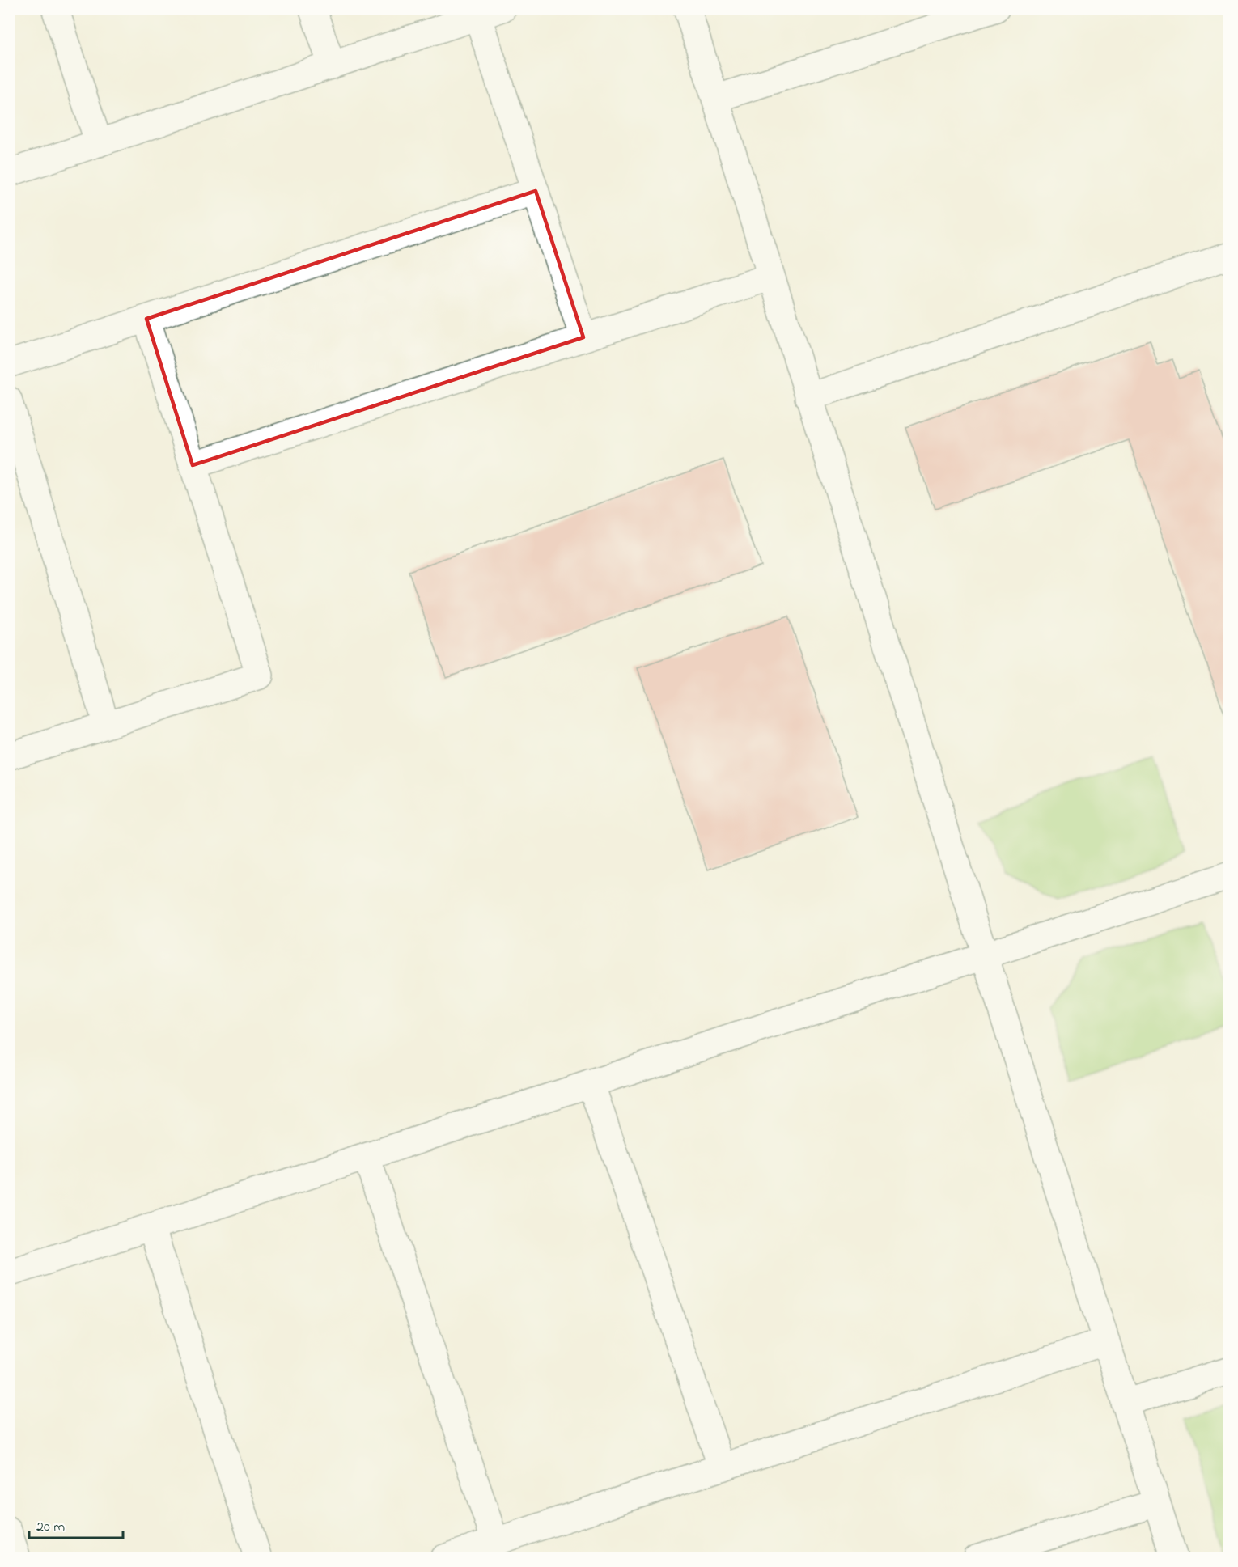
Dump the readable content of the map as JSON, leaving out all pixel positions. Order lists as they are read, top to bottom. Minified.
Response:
{"scale_bar":"20 m"}
